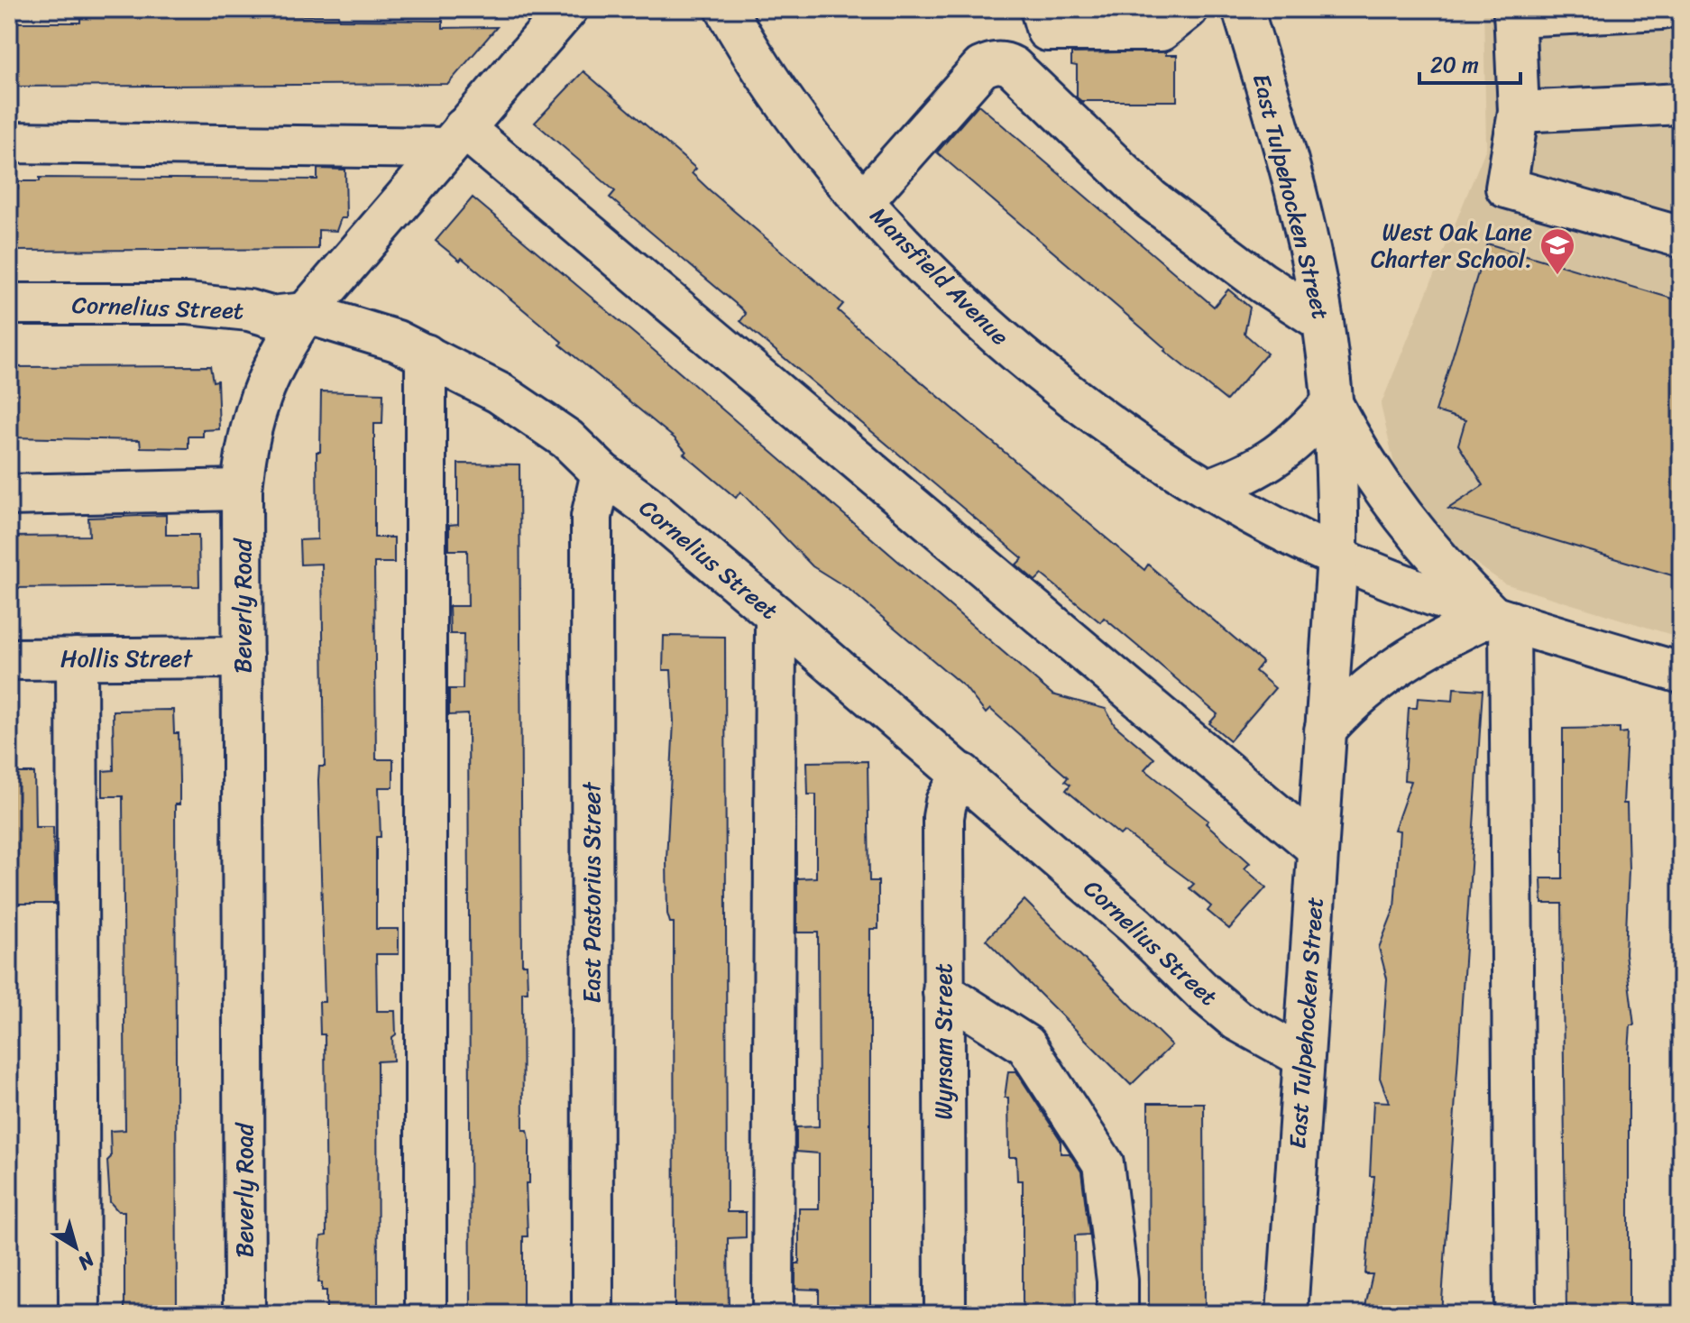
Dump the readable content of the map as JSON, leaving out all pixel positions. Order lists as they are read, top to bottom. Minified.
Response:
{"streets":{"street":["East Tulpehocken Street","Mansfield Avenue","Cornelius Street","Beverly Road","Hollis Street","East Pastorius Street","Wynsam Street"]},"crossings":[["East Tulpehocken Street","Mansfield Avenue"],["East Tulpehocken Street","Cornelius Street"],["Cornelius Street","Beverly Road"],["Cornelius Street","East Pastorius Street"],["Cornelius Street","Wynsam Street"],["Beverly Road","Hollis Street"]],"places":{"school or university":["West Oak Lane Charter School."]},"scale_bar":"20 m","north":"bottom right"}
